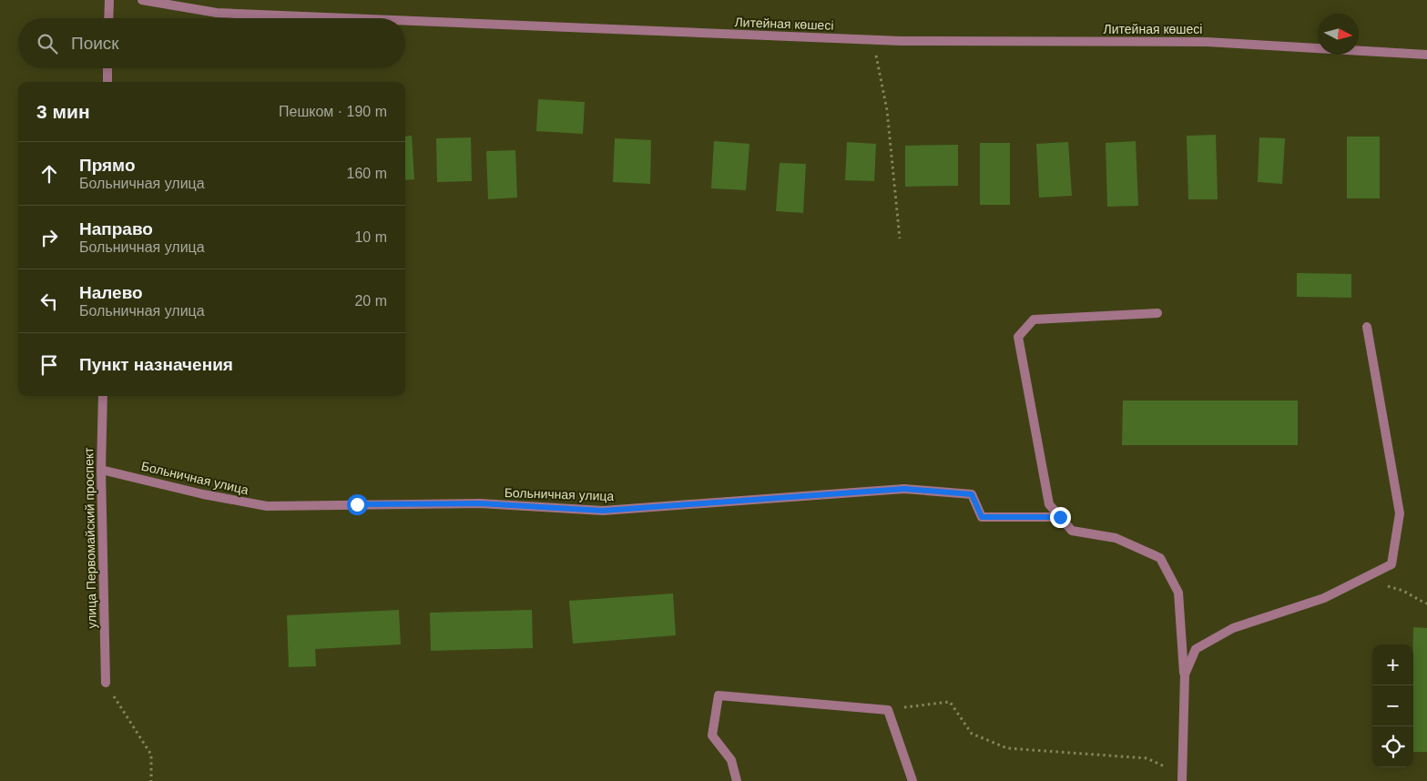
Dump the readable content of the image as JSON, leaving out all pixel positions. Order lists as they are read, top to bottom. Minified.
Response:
{"streets":{"street":["Литейная көшесі","Больничная улица","улица Первомайский проспект"]},"crossings":[["Больничная улица","улица Первомайский проспект"]],"north":"right","page":{"search":"Поиск","heading":["3 мин","Пешком · 190 m"],"list":[["Прямо","Больничная улица","160 m"],["Направо","Больничная улица","10 m"],["Налево","Больничная улица","20 m"],"Пункт назначения"],"map_buttons":["+","−"]}}
